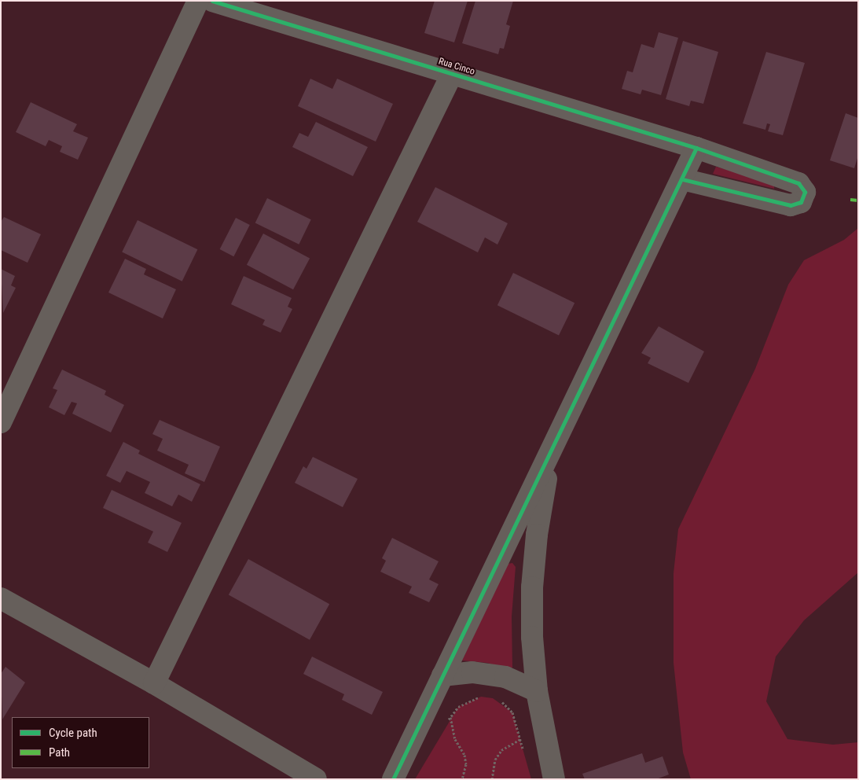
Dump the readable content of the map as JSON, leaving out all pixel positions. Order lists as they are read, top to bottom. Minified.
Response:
{"streets":{"street":["Rua Cinco"]},"legend":["Cycle path","Path"]}
